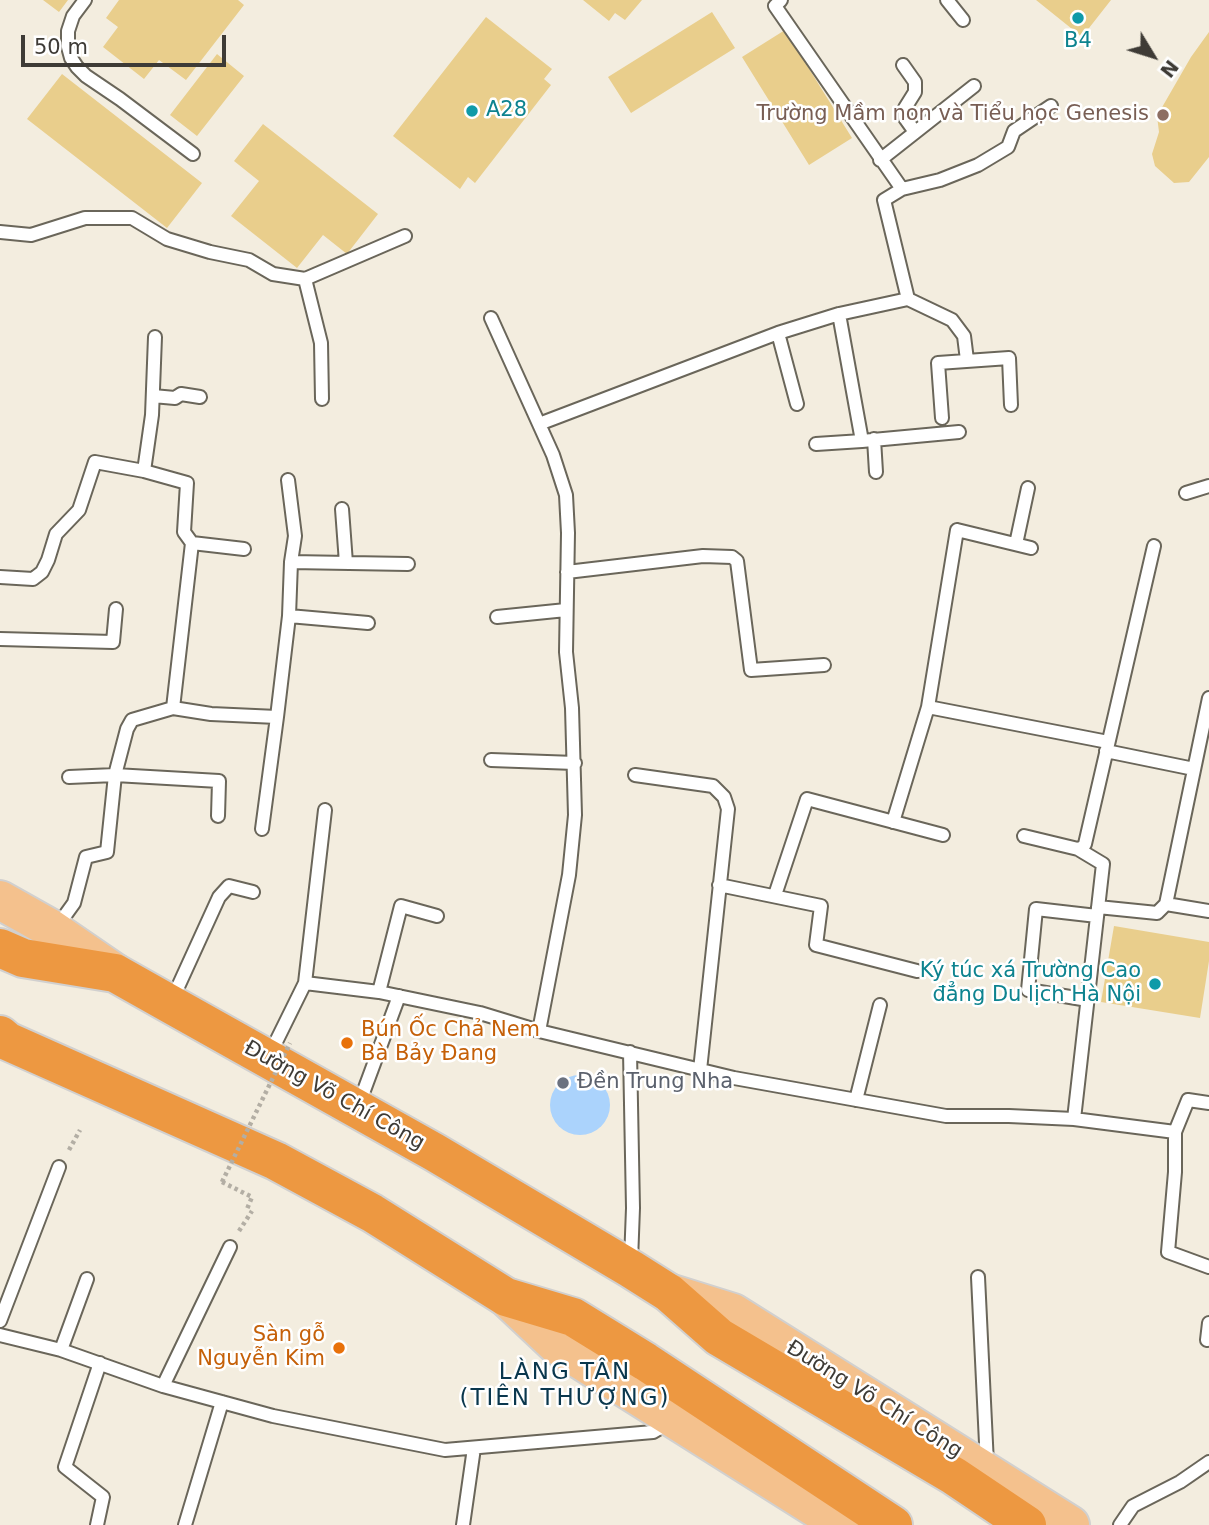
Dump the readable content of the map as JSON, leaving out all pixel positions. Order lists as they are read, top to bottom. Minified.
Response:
{"streets":{"highway":["Đường Võ Chí Công"]},"districts":["LÀNG TÂN (TIÊN THƯỢNG)"],"places":["B4","A28","Trường Mầm non và Tiểu học Genesis","Ký túc xá Trường Cao đẳng Du lịch Hà Nội","Bún Ốc Chả Nem Bà Bảy Đang","Đền Trung Nha","Sàn gỗ Nguyễn Kim"],"scale_bar":"50 m","north":"bottom right"}
